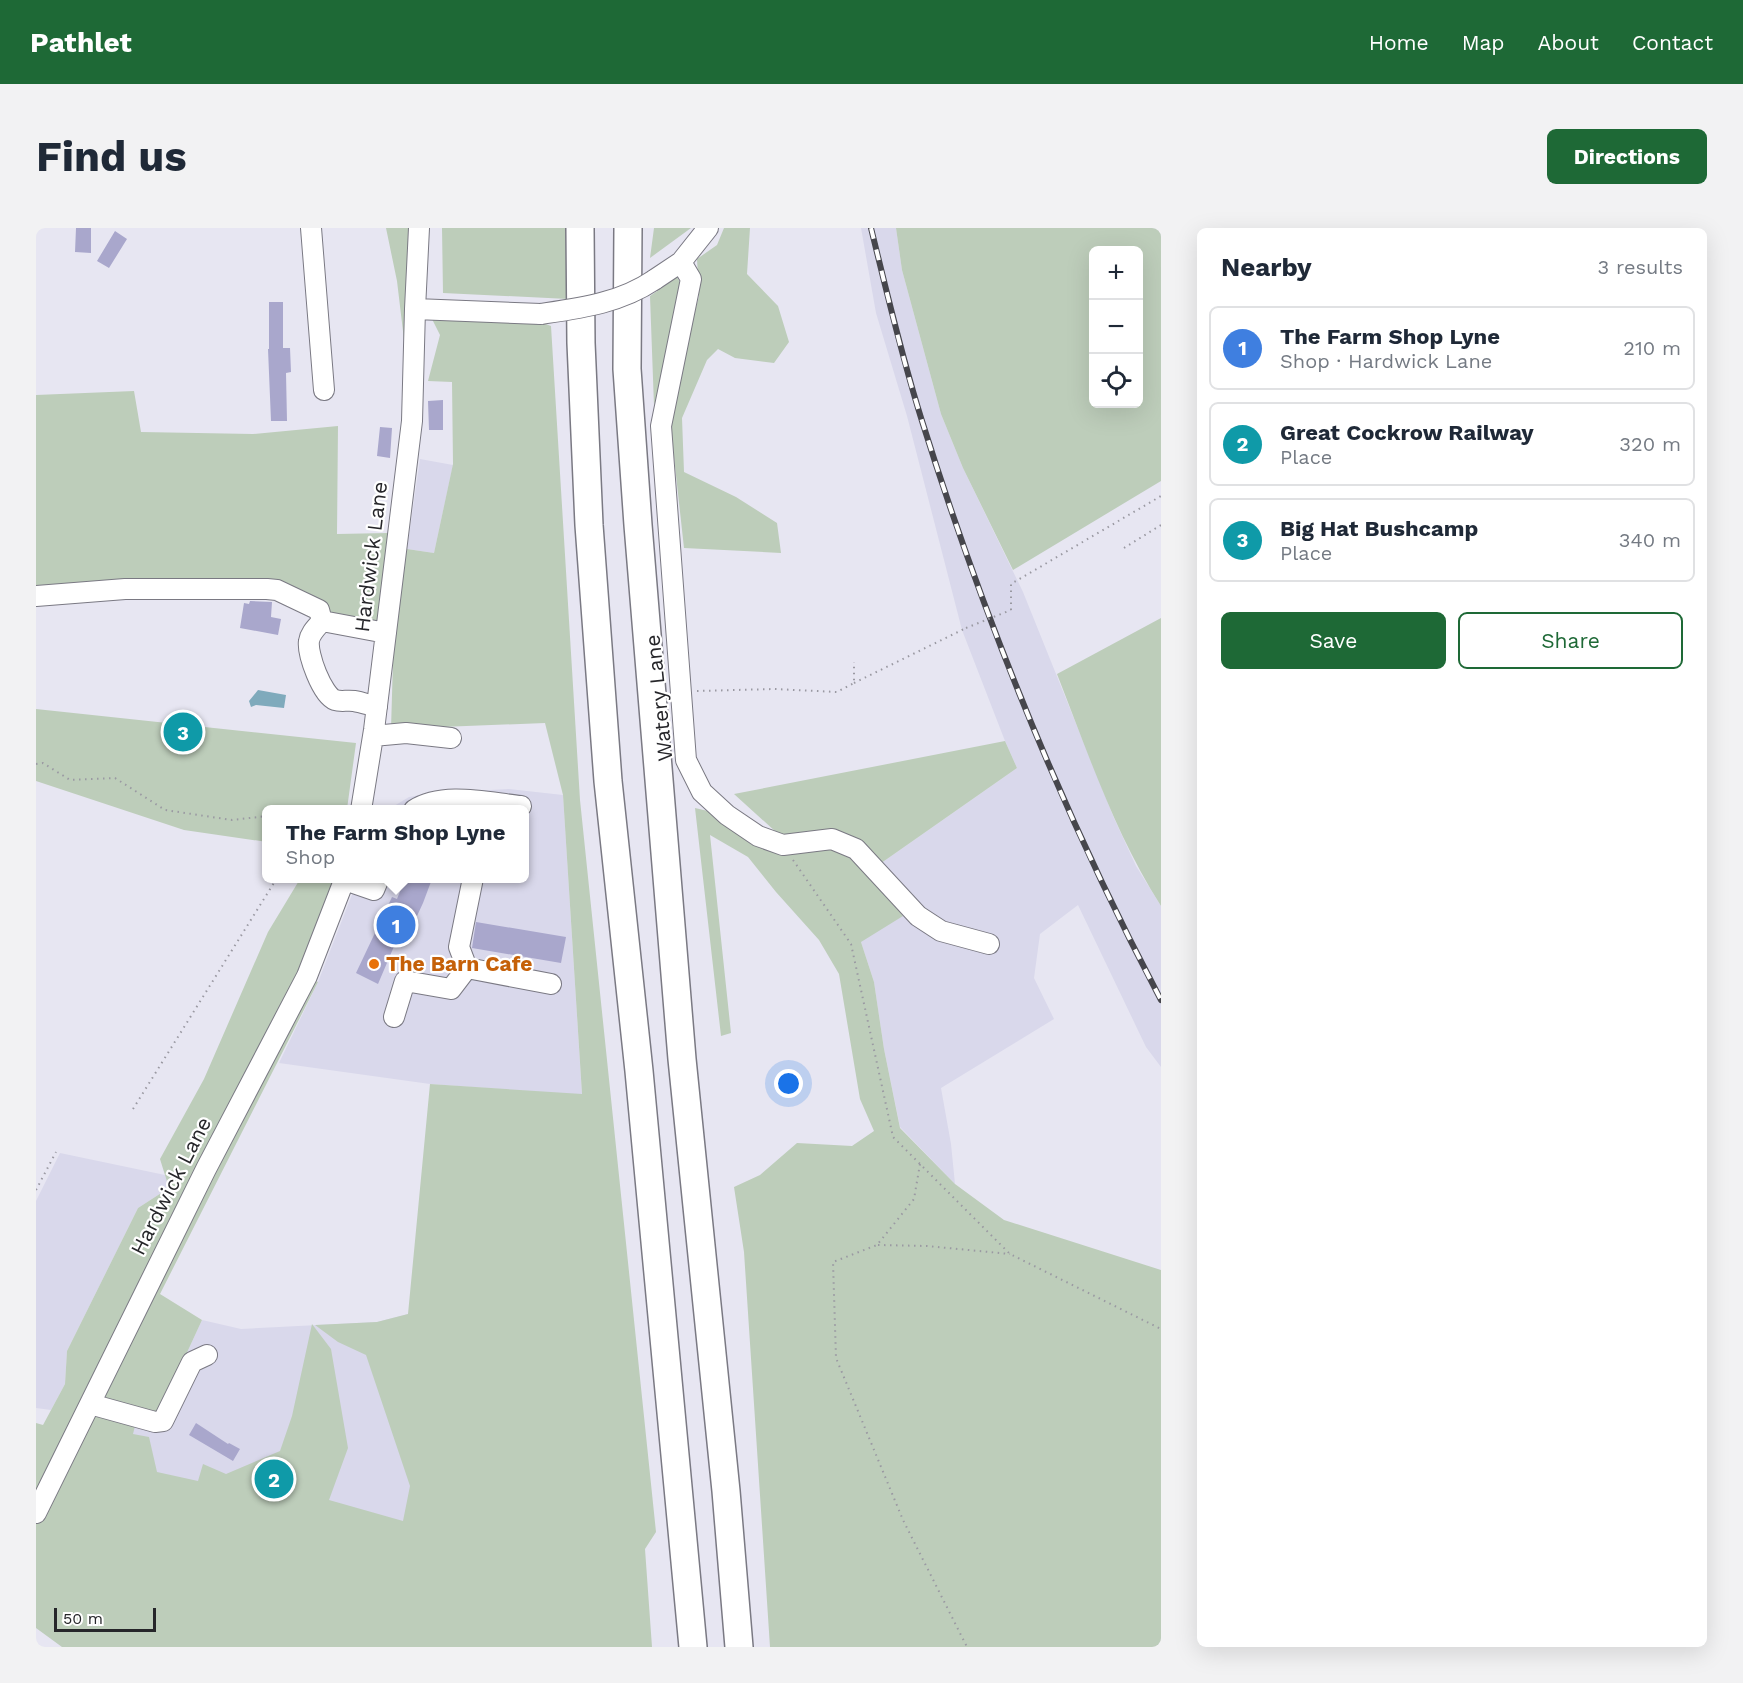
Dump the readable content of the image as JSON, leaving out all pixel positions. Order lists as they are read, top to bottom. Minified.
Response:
{"streets":{"street":["Hardwick Lane","Watery Lane"]},"places":["The Barn Cafe"],"scale_bar":"50 m","page":{"header":"Pathlet","nav":["Home","Map","About","Contact"],"buttons":["Directions",["Save","Share"]],"title":"Find us","heading":["Nearby","3 results"],"map_buttons":["+","−"],"list":[{"mark":"1","name":"The Farm Shop Lyne","note":"Shop · Hardwick Lane","value":"210 m"},{"mark":"2","name":"Great Cockrow Railway","note":"Place","value":"320 m"},{"mark":"3","name":"Big Hat Bushcamp","note":"Place","value":"340 m"}],"pins":["3","1","2"],"popup":["The Farm Shop Lyne","Shop"],"scale":"50 m"}}
